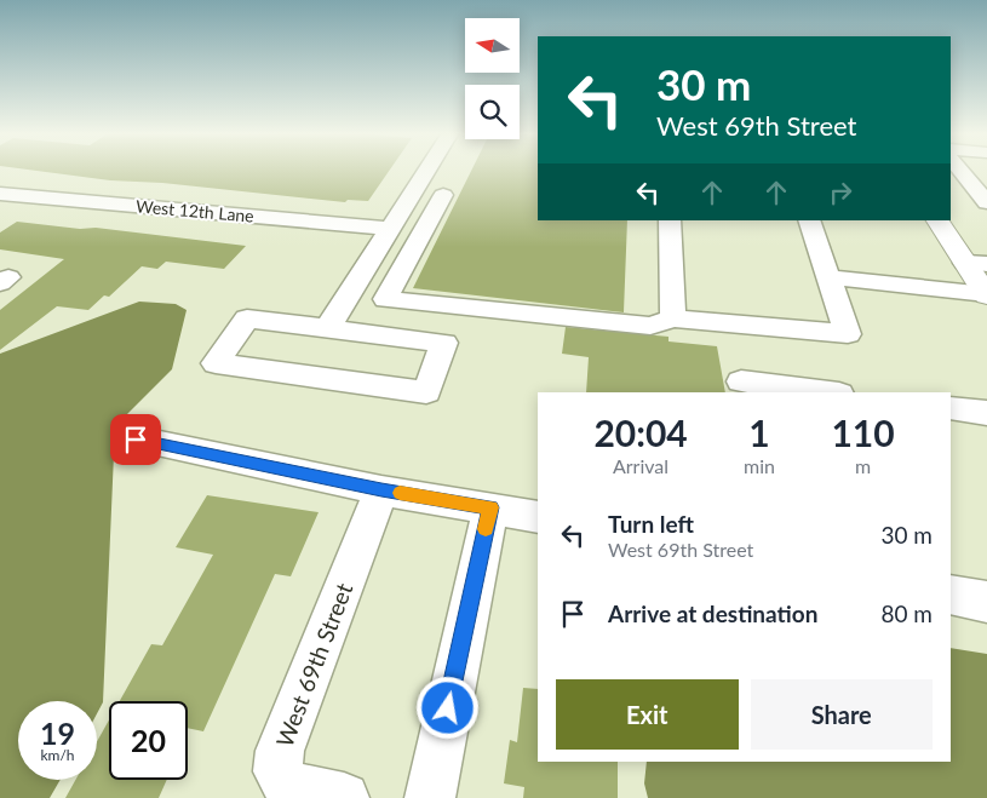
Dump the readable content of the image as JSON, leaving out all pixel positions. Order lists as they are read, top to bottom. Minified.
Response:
{"streets":{"street":["West 12th Lane","West 69th Street"]},"north":"left","page":{"turn":["30 m","West 69th Street"],"eta":["20:04","Arrival","1","min","110","m"],"list":[{"name":"Turn left","note":"West 69th Street","value":"30 m"},{"name":"Arrive at destination","value":"80 m"}],"buttons":["Exit","Share"],"speed":"19 km/h","limit":"20"}}
